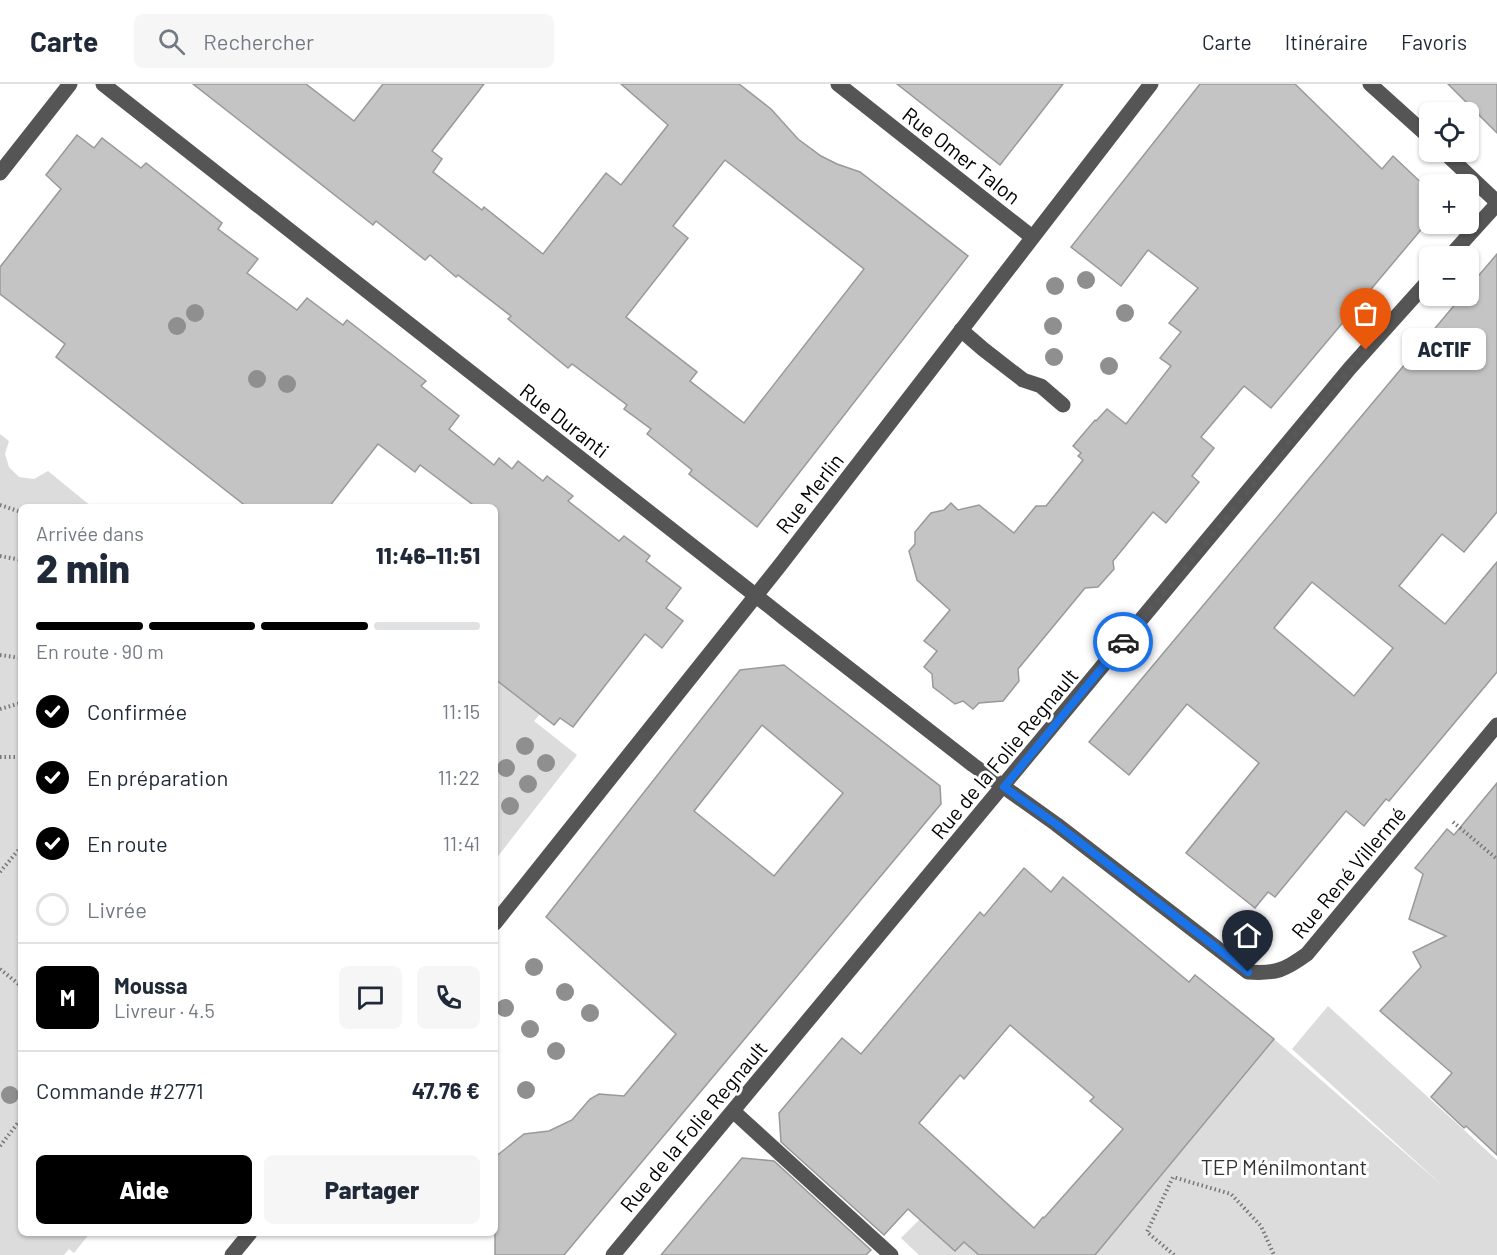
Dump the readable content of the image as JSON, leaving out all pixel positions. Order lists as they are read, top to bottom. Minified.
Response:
{"streets":{"street":["Rue Omer Talon","Rue Duranti","Rue Merlin","Rue de la Folie Regnault","Rue René Villermé"]},"crossings":[["Rue Omer Talon","Rue Merlin"],["Rue Duranti","Rue Merlin"],["Rue Duranti","Rue de la Folie Regnault"],["Rue Duranti","Rue René Villermé"],["Rue de la Folie Regnault","Rue René Villermé"]],"parks":["TEP Ménilmontant"],"places":["ACTIF"],"page":{"header":"Carte","search":"Rechercher","nav":["Carte","Itinéraire","Favoris"],"map_buttons":["+","−"],"bubble":"ACTIF","heading":["2 min","Arrivée dans","11:46–11:51"],"panel":["Moussa","Livreur · 4.5","Commande #2771","47.76 €"],"bar":"En route · 90 m","list":[["Confirmée","11:15"],["En préparation","11:22"],["En route","11:41"],"Livrée"],"round":"M","buttons":["Aide","Partager"]}}
